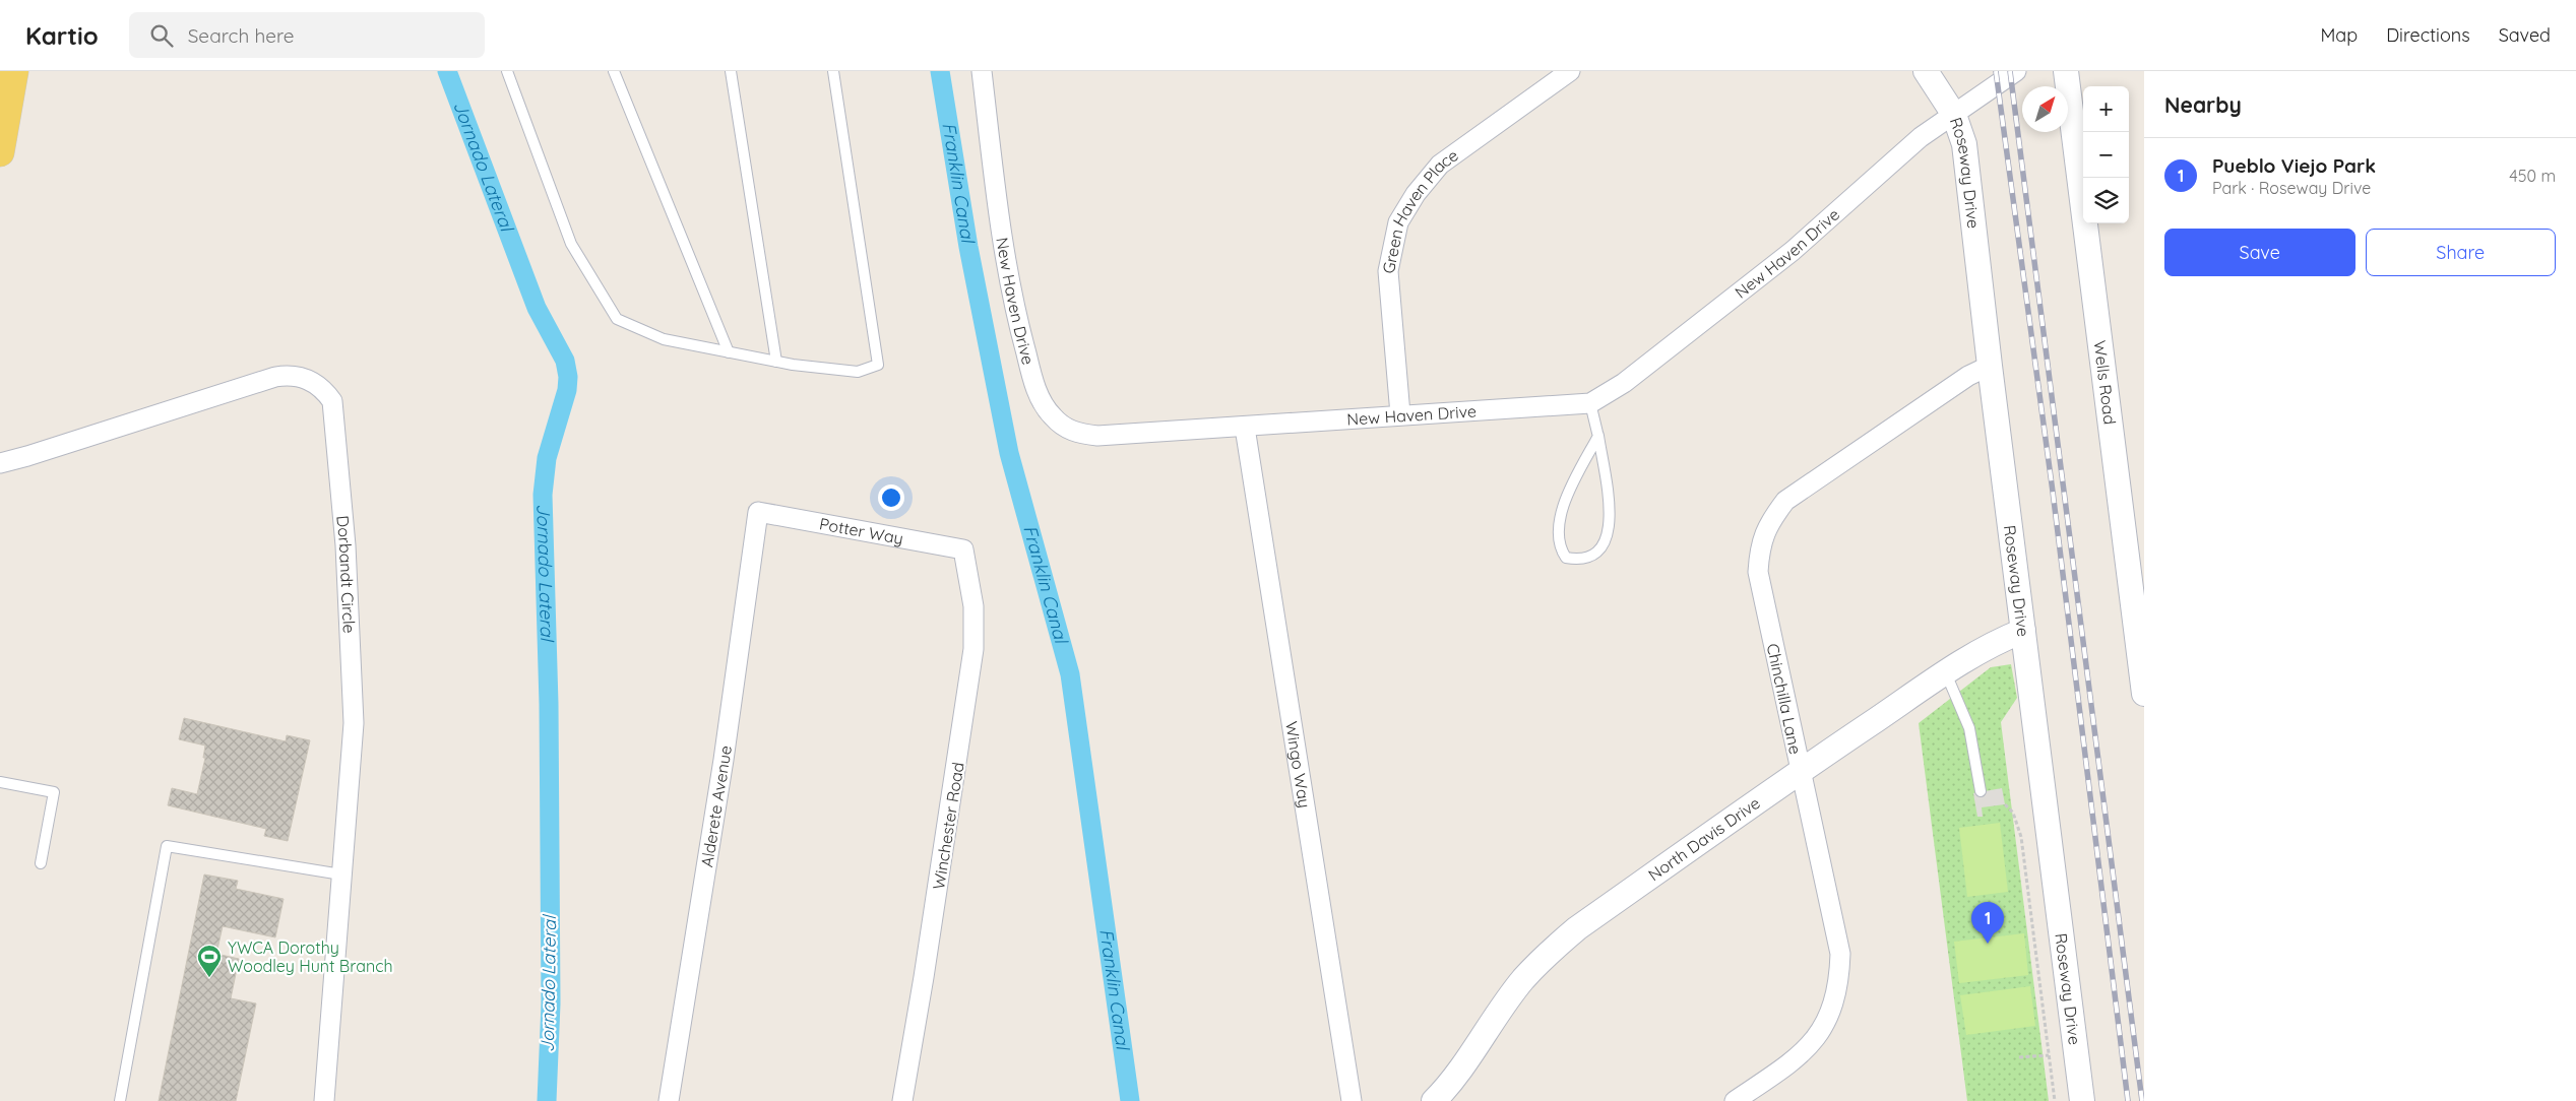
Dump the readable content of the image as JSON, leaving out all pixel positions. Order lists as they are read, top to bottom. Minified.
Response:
{"streets":{"street":["Roseway Drive","Green Haven Place","New Haven Drive","Wells Road","Potter Way","Dorbandt Circle","Chinchilla Lane","Wingo Way","Alderete Avenue","Winchester Road","North Davis Drive"]},"crossings":[["Roseway Drive","New Haven Drive"],["Roseway Drive","Chinchilla Lane"],["Roseway Drive","North Davis Drive"],["Green Haven Place","New Haven Drive"],["New Haven Drive","Wingo Way"],["Potter Way","Alderete Avenue"],["Potter Way","Winchester Road"],["Chinchilla Lane","North Davis Drive"]],"water":["Jornado Lateral","Franklin Canal"],"places":{"sports":["YWCA Dorothy Woodley Hunt Branch"]},"north":"top right","page":{"header":"Kartio","search":"Search here","nav":["Map","Directions","Saved"],"heading":"Nearby","map_buttons":["+","−"],"list":[{"mark":"1","name":"Pueblo Viejo Park","note":"Park · Roseway Drive","value":"450 m"}],"buttons":["Save","Share"],"pins":"1"}}
